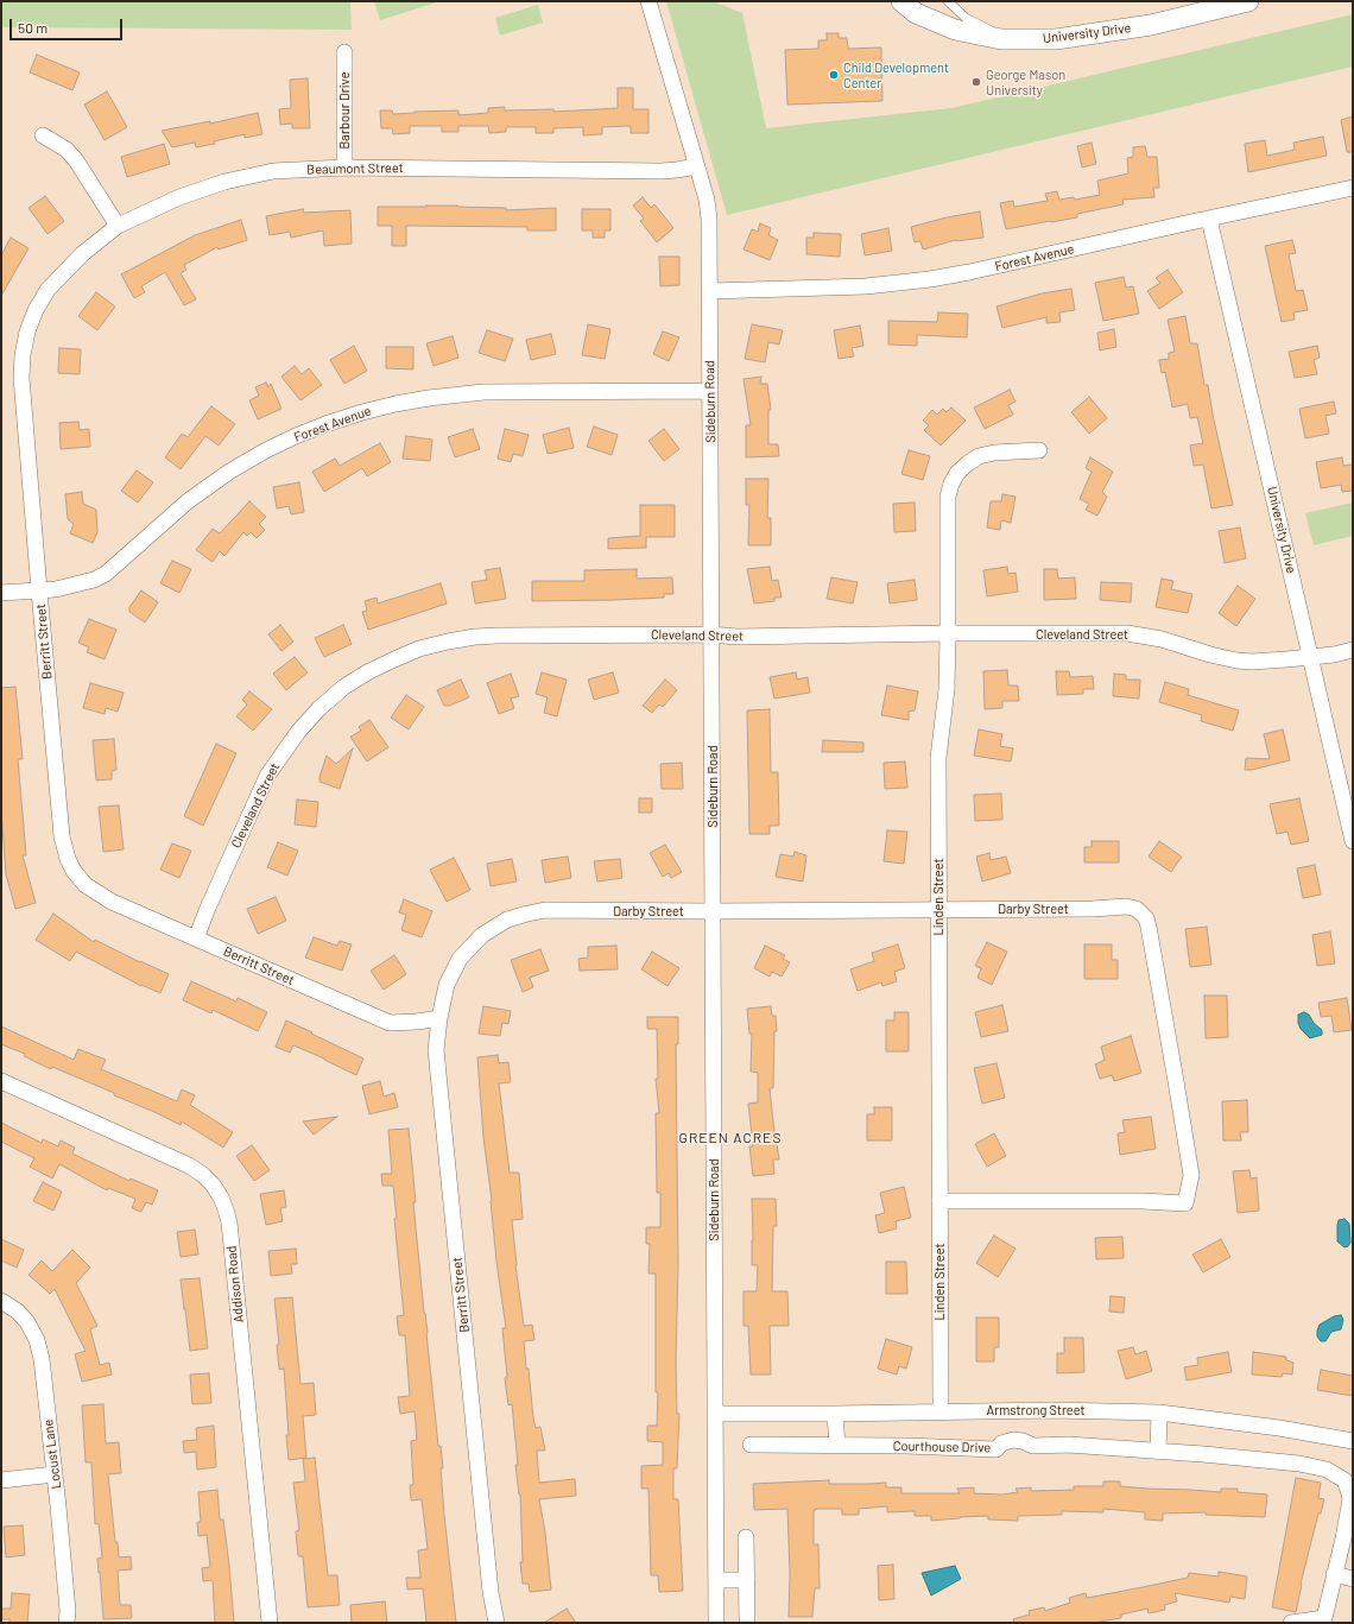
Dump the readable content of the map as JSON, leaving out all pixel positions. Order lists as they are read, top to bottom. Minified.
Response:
{"streets":{"street":["University Drive","Barbour Drive","Beaumont Street","Forest Avenue","Sideburn Road","Cleveland Street","Berritt Street","Linden Street","Darby Street","Addison Road","Armstrong Street","Courthouse Drive","Locust Lane"]},"crossings":[["University Drive","Forest Avenue"],["University Drive","Cleveland Street"],["Barbour Drive","Beaumont Street"],["Beaumont Street","Sideburn Road"],["Beaumont Street","Berritt Street"],["Forest Avenue","Sideburn Road"],["Forest Avenue","Berritt Street"],["Sideburn Road","Cleveland Street"],["Sideburn Road","Darby Street"],["Sideburn Road","Armstrong Street"],["Cleveland Street","Berritt Street"],["Cleveland Street","Linden Street"],["Berritt Street","Darby Street"],["Linden Street","Darby Street"],["Linden Street","Armstrong Street"]],"districts":["GREEN ACRES"],"places":["Child Development Center","George Mason University"],"scale_bar":"50 m"}
